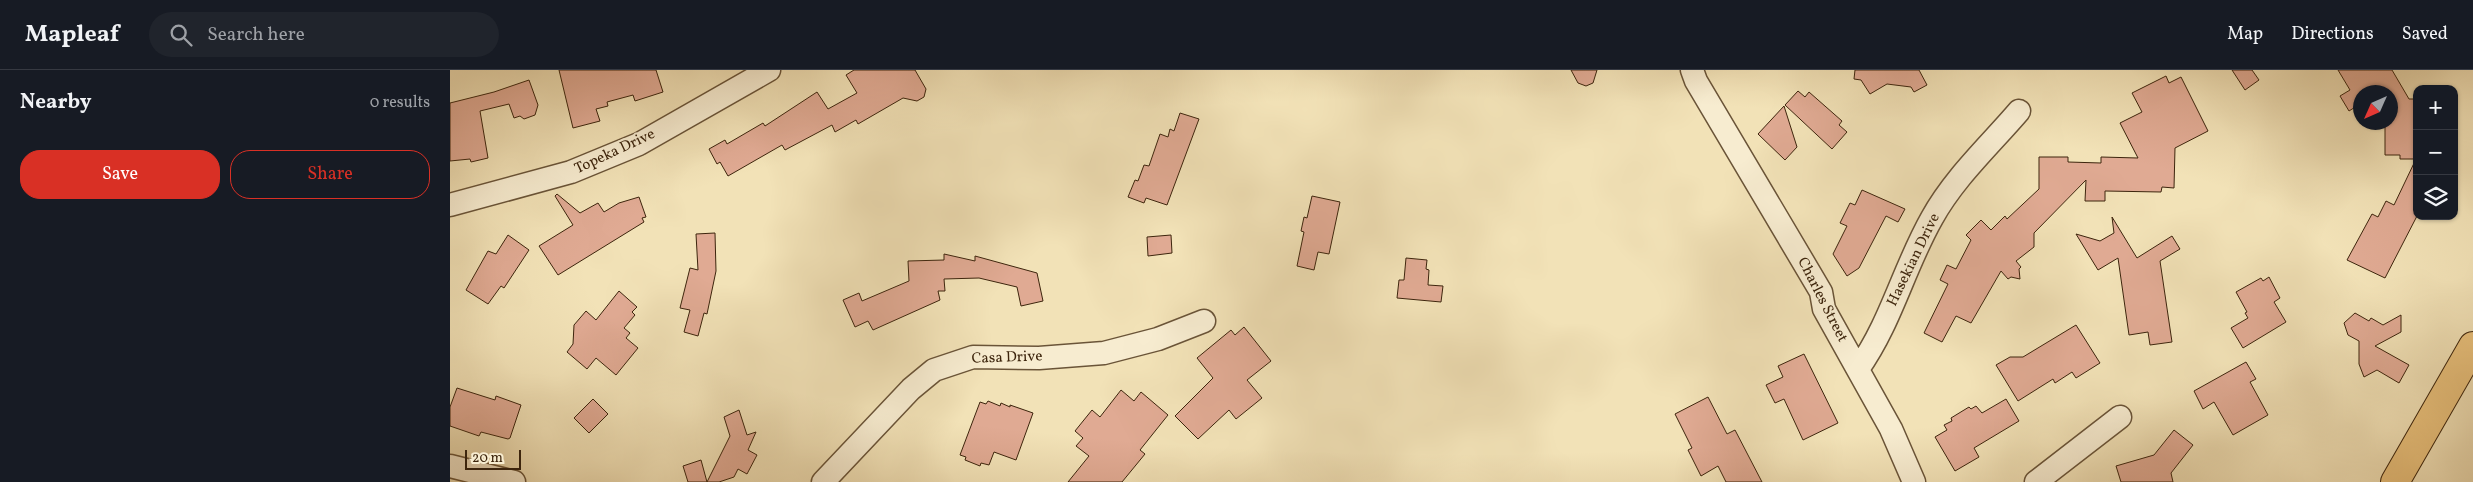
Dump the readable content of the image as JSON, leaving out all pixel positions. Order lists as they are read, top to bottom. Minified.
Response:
{"streets":{"street":["Topeka Drive","Hasekian Drive","Charles Street","Casa Drive"]},"crossings":[["Hasekian Drive","Charles Street"]],"scale_bar":"20 m","north":"bottom left","page":{"header":"Mapleaf","search":"Search here","nav":["Map","Directions","Saved"],"heading":["Nearby","0 results"],"map_buttons":["+","−"],"buttons":["Save","Share"],"scale":"20 m"}}
